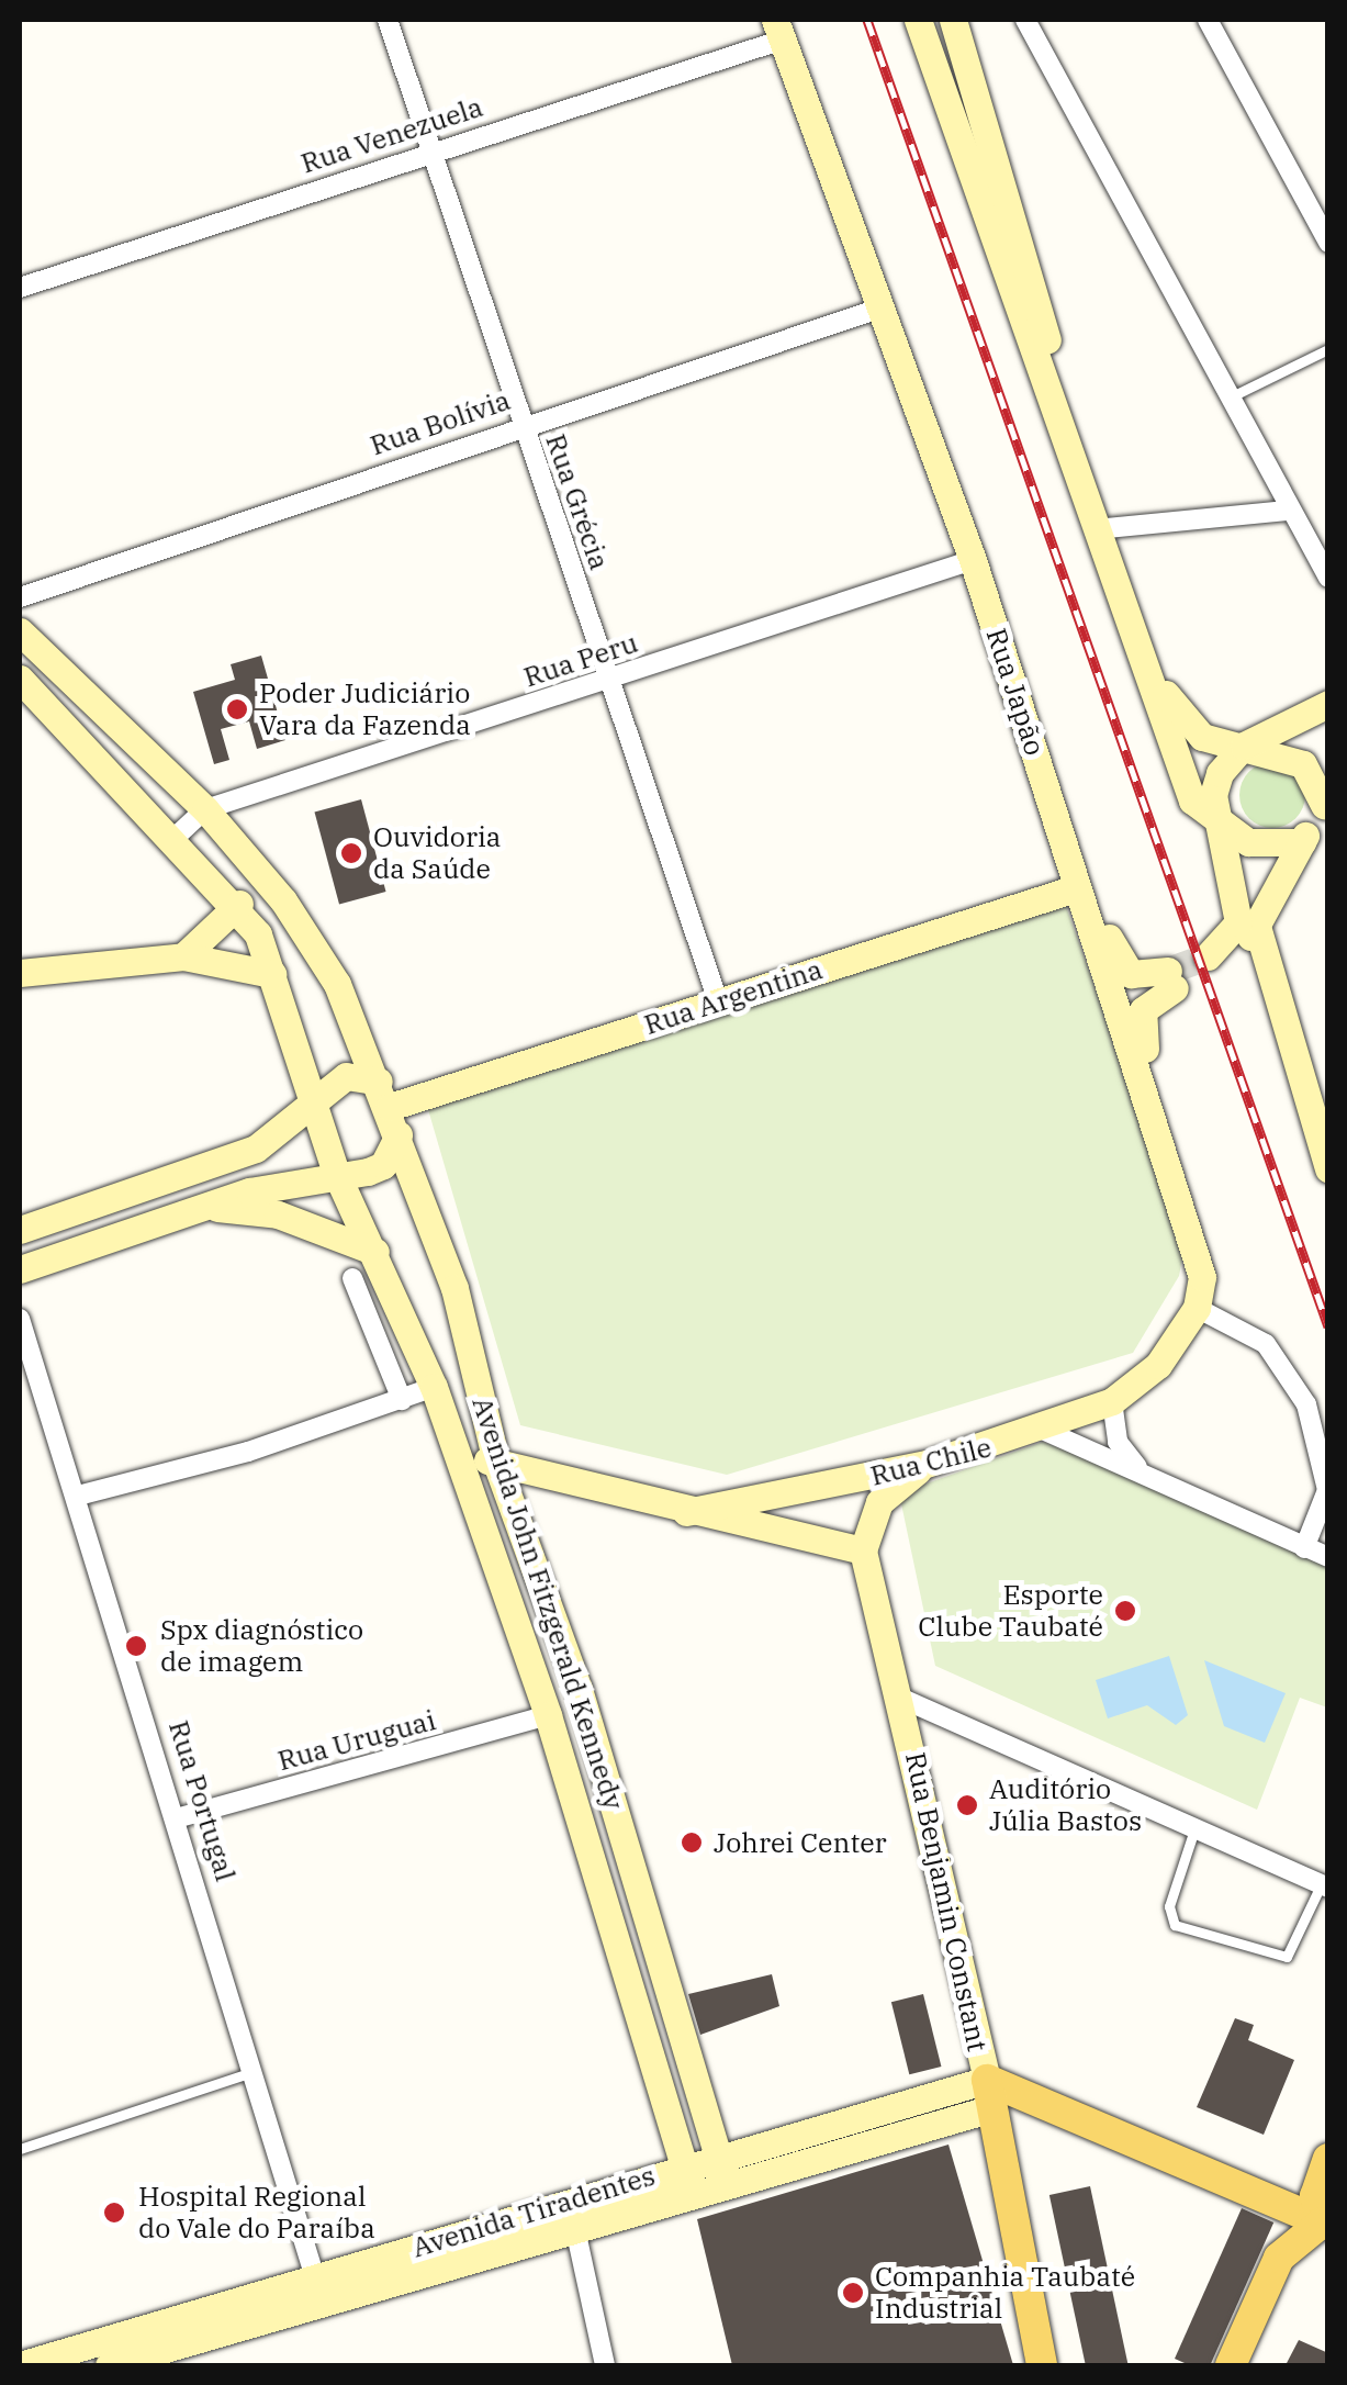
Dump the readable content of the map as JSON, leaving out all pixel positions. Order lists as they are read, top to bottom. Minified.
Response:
{"streets":{"main road":["Rua Japão","Rua Argentina","Rua Chile","Avenida John Fitzgerald Kennedy","Rua Benjamin Constant","Avenida Tiradentes"],"street":["Rua Venezuela","Rua Bolívia","Rua Grécia","Rua Peru","Rua Uruguai","Rua Portugal"]},"crossings":[["Rua Venezuela","Rua Grécia"],["Rua Venezuela","Rua Japão"],["Rua Bolívia","Rua Grécia"],["Rua Bolívia","Rua Japão"],["Rua Grécia","Rua Peru"],["Rua Grécia","Rua Argentina"],["Rua Peru","Rua Japão"],["Rua Peru","Avenida John Fitzgerald Kennedy"],["Rua Japão","Rua Argentina"],["Rua Japão","Rua Chile"],["Rua Argentina","Avenida John Fitzgerald Kennedy"],["Rua Chile","Avenida John Fitzgerald Kennedy"],["Rua Chile","Rua Benjamin Constant"],["Avenida John Fitzgerald Kennedy","Rua Uruguai"],["Avenida John Fitzgerald Kennedy","Avenida Tiradentes"],["Rua Uruguai","Rua Portugal"],["Rua Portugal","Avenida Tiradentes"],["Rua Benjamin Constant","Avenida Tiradentes"]],"places":["Poder Judiciário Vara da Fazenda","Ouvidoria da Saúde","Esporte Clube Taubaté","Spx diagnóstico de imagem","Auditório Júlia Bastos","Johrei Center","Hospital Regional do Vale do Paraíba","Companhia Taubaté Industrial"]}
